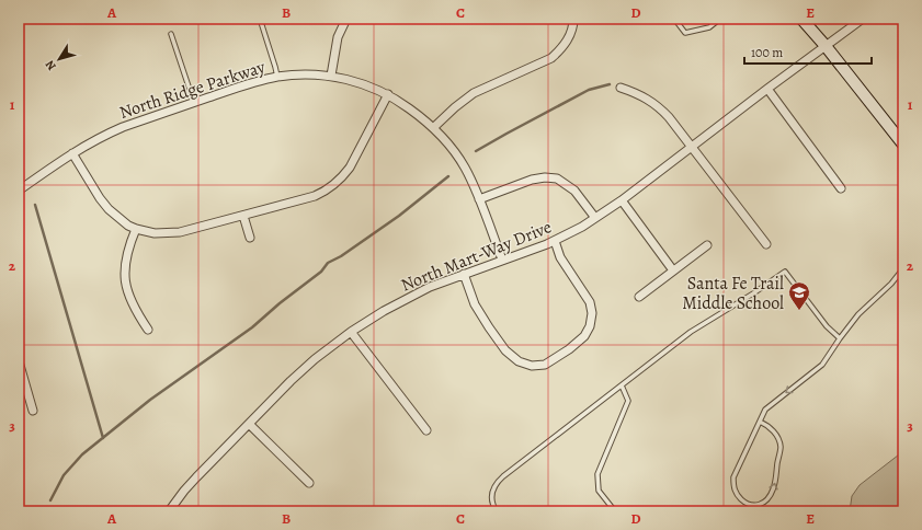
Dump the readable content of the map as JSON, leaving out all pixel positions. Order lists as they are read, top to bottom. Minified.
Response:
{"streets":{"street":["North Ridge Parkway","North Mart-Way Drive"]},"crossings":[["North Ridge Parkway","North Mart-Way Drive"]],"places":{"school or university":["Santa Fe Trail Middle School"]},"scale_bar":"100 m","north":"bottom left","grid":{"columns":["A","B","C","D","E"],"rows":["1","2","3"]}}
